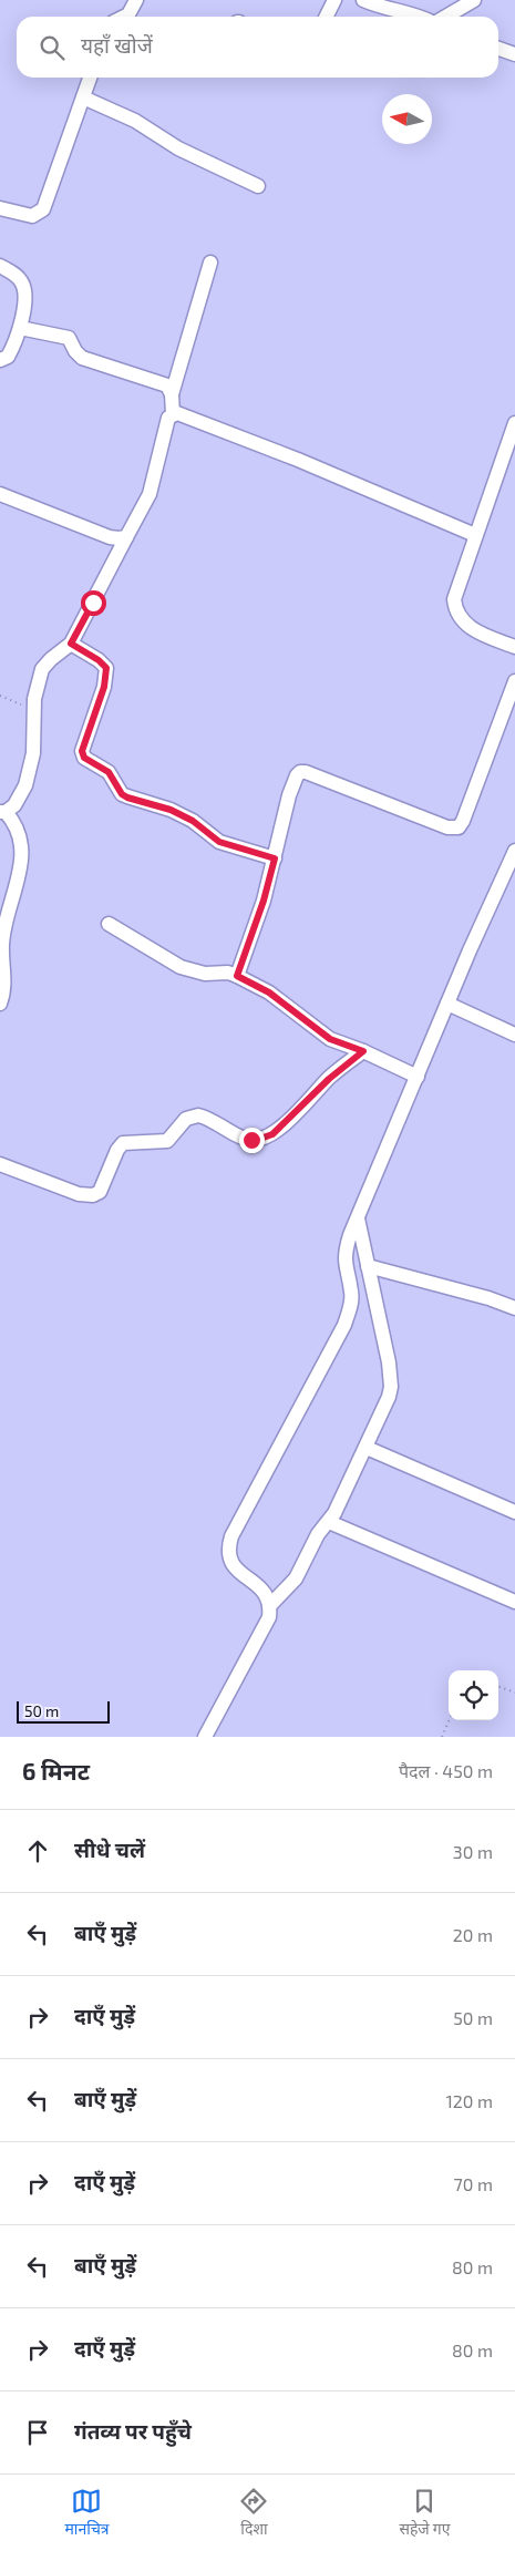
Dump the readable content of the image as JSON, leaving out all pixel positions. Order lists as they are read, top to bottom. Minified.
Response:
{"scale_bar":"50 m","north":"left","page":{"search":"यहाँ खोजें","scale":"50 m","heading":["6 मिनट","पैदल · 450 m"],"list":[["सीधे चलें","30 m"],["बाएँ मुड़ें","20 m"],["दाएँ मुड़ें","50 m"],["बाएँ मुड़ें","120 m"],["दाएँ मुड़ें","70 m"],["बाएँ मुड़ें","80 m"],["दाएँ मुड़ें","80 m"],"गंतव्य पर पहुँचे"],"nav":["मानचित्र","दिशा","सहेजे गए"]}}
